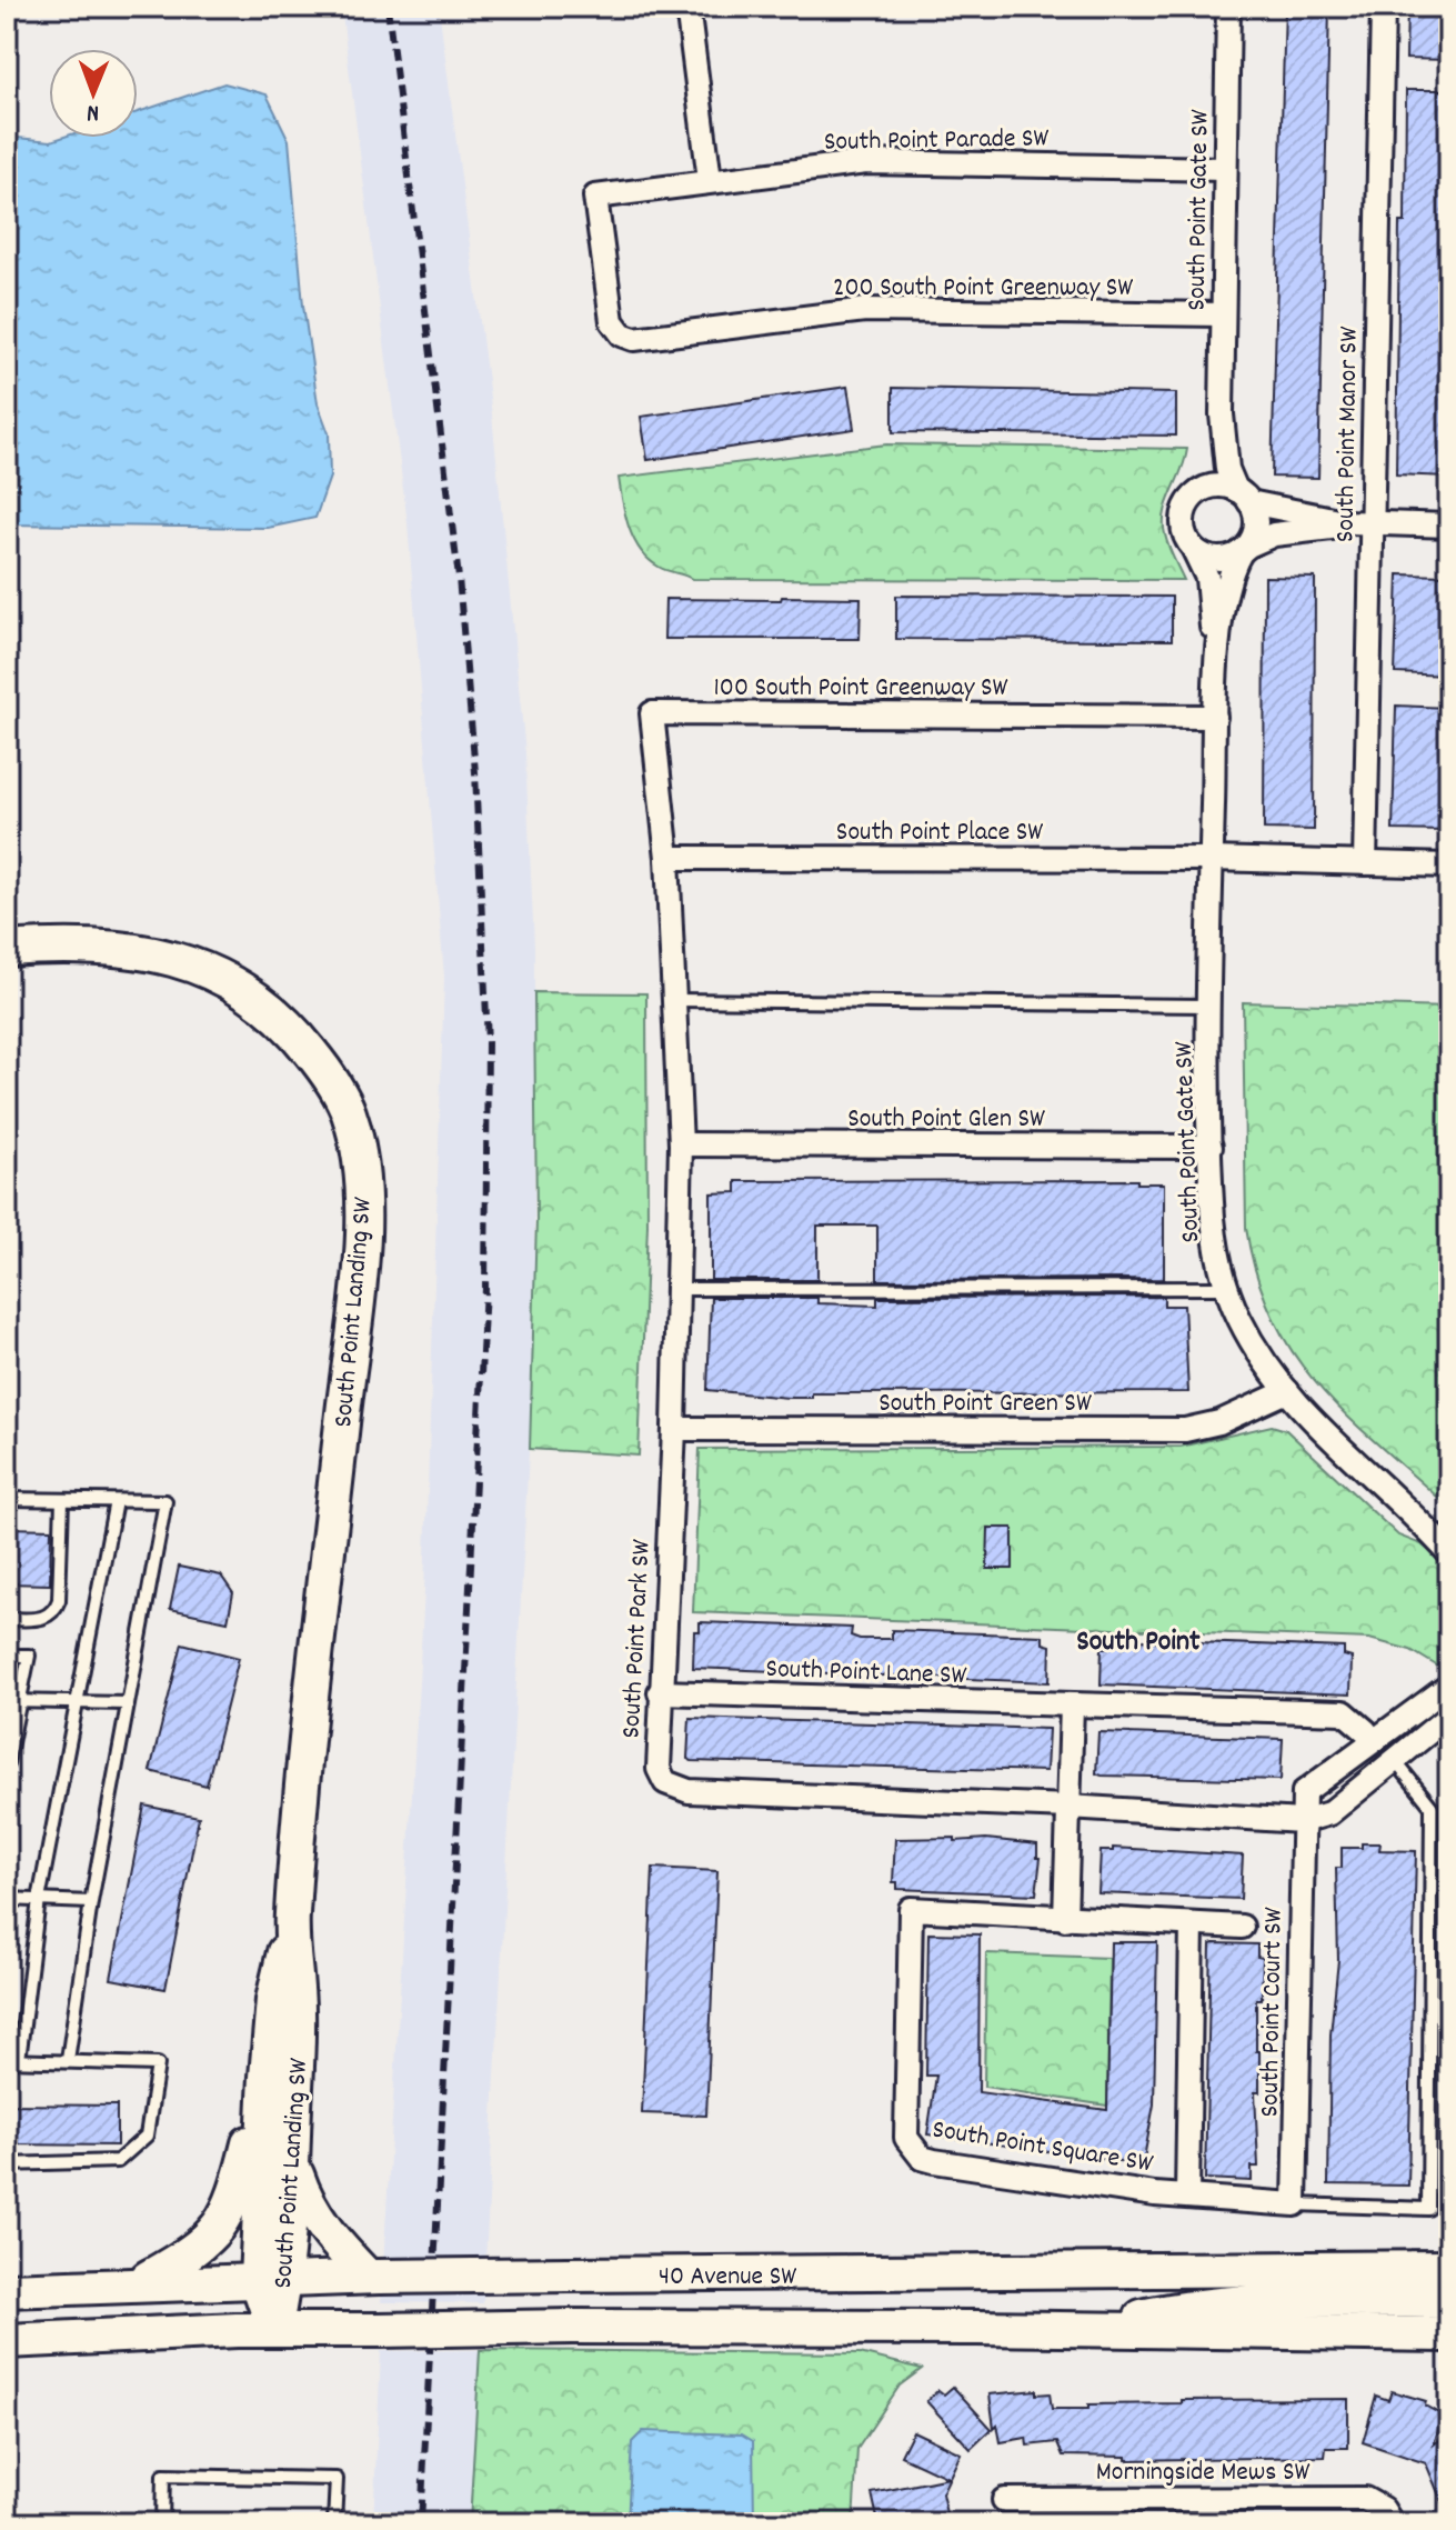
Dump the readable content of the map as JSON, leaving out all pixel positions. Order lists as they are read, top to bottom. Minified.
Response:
{"streets":{"main road":["South Point Landing SW","40 Avenue SW"],"street":["South Point Parade SW","South Point Gate SW","200 South Point Greenway SW","South Point Manor SW","100 South Point Greenway SW","South Point Place SW","South Point Glen SW","South Point Green SW","South Point Park SW","South Point Lane SW","South Point Court SW","South Point Square SW","Morningside Mews SW"]},"crossings":[["South Point Parade SW","South Point Gate SW"],["South Point Parade SW","200 South Point Greenway SW"],["South Point Gate SW","200 South Point Greenway SW"],["South Point Gate SW","100 South Point Greenway SW"],["South Point Gate SW","South Point Place SW"],["South Point Gate SW","South Point Glen SW"],["South Point Gate SW","South Point Green SW"],["South Point Manor SW","South Point Place SW"],["100 South Point Greenway SW","South Point Place SW"],["100 South Point Greenway SW","South Point Park SW"],["South Point Place SW","South Point Park SW"],["South Point Glen SW","South Point Park SW"],["South Point Landing SW","40 Avenue SW"],["South Point Green SW","South Point Park SW"],["South Point Park SW","South Point Lane SW"],["South Point Park SW","South Point Court SW"],["South Point Court SW","South Point Square SW"]],"districts":["South Point"],"north":"bottom"}
